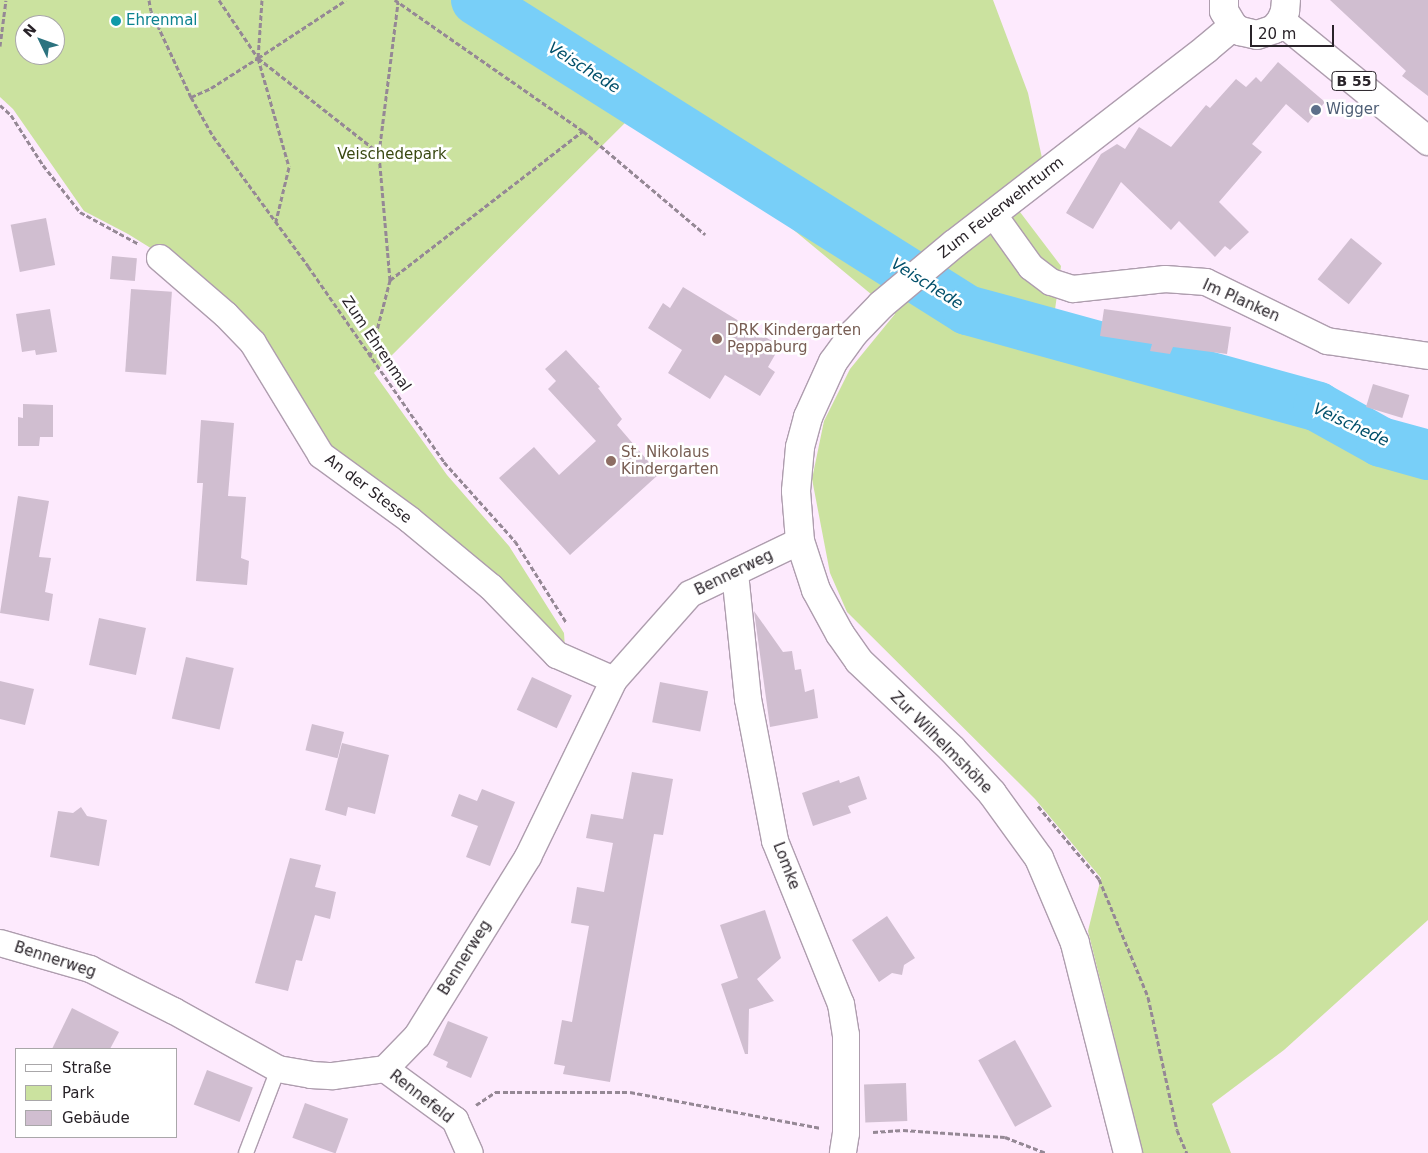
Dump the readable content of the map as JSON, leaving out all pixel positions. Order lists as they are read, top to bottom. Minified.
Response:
{"streets":{"street":["B 55","Zum Feuerwehrturm","Im Planken","An der Stesse","Bennerweg","Zur Wilhelmshöhe","Lomke","Rennefeld"],"path":["Zum Ehrenmal"]},"crossings":[["Zum Feuerwehrturm","Im Planken"],["Zum Feuerwehrturm","Bennerweg"],["Zum Feuerwehrturm","Zur Wilhelmshöhe"],["An der Stesse","Bennerweg"],["Bennerweg","Zur Wilhelmshöhe"],["Bennerweg","Lomke"],["Bennerweg","Rennefeld"]],"water":["Veischede"],"parks":["Veischedepark"],"places":["Ehrenmal","Wigger","DRK Kindergarten Peppaburg","St. Nikolaus Kindergarten"],"legend":["Straße","Park","Gebäude"],"scale_bar":"20 m","north":"top left"}
